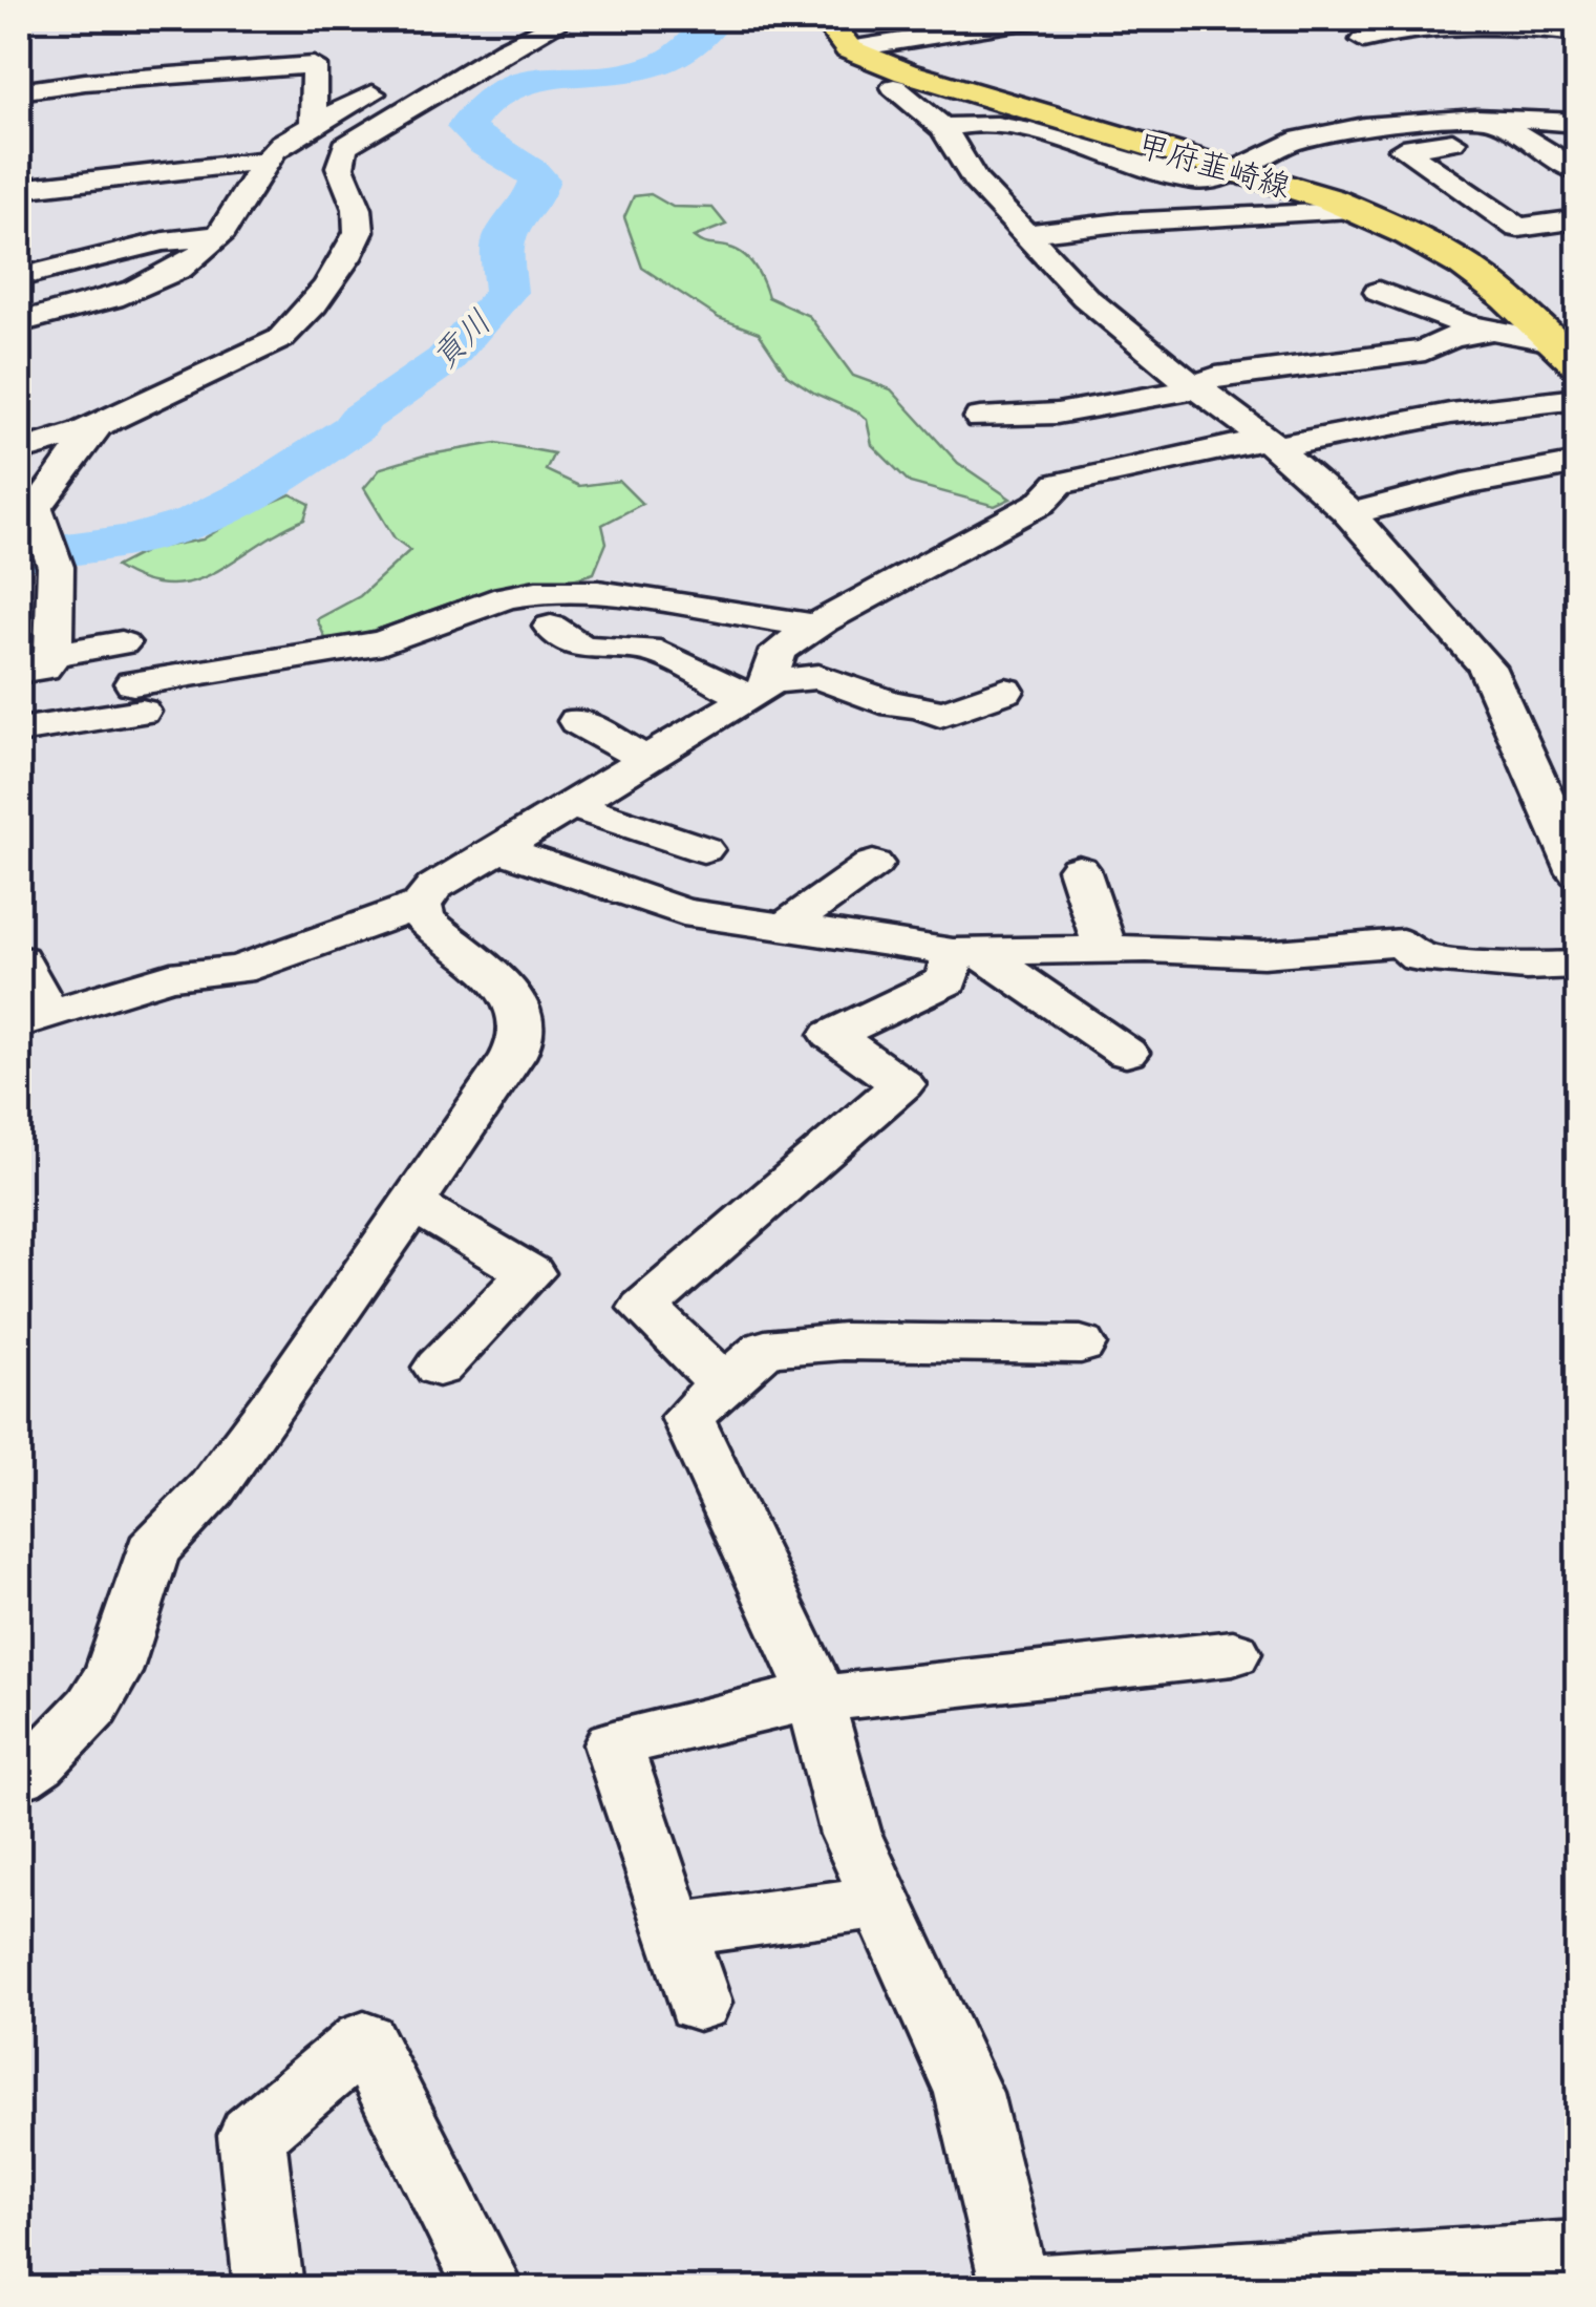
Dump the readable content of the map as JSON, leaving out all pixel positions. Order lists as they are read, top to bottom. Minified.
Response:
{"streets":{"main road":["甲府韮崎線"]},"water":["貢川"]}
